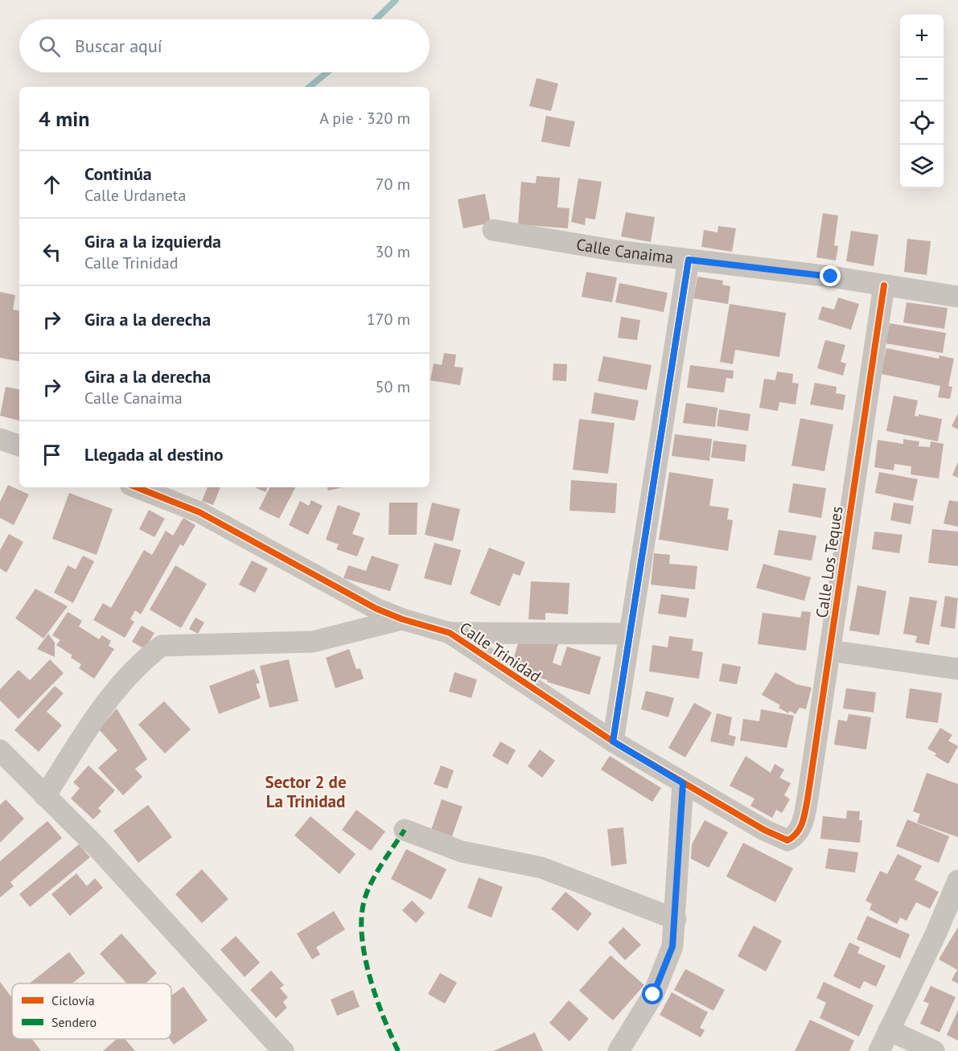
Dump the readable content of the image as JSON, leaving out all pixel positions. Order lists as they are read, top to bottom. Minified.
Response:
{"streets":{"street":["Calle Canaima","Calle Los Teques","Calle Trinidad"]},"crossings":[["Calle Canaima","Calle Los Teques"],["Calle Los Teques","Calle Trinidad"]],"districts":["Sector 2 de La Trinidad"],"legend":["Ciclovía","Sendero"],"page":{"map_buttons":["+","−"],"search":"Buscar aquí","heading":["4 min","A pie · 320 m"],"list":[["Continúa","Calle Urdaneta","70 m"],["Gira a la izquierda","Calle Trinidad","30 m"],["Gira a la derecha","170 m"],["Gira a la derecha","Calle Canaima","50 m"],"Llegada al destino"]}}
